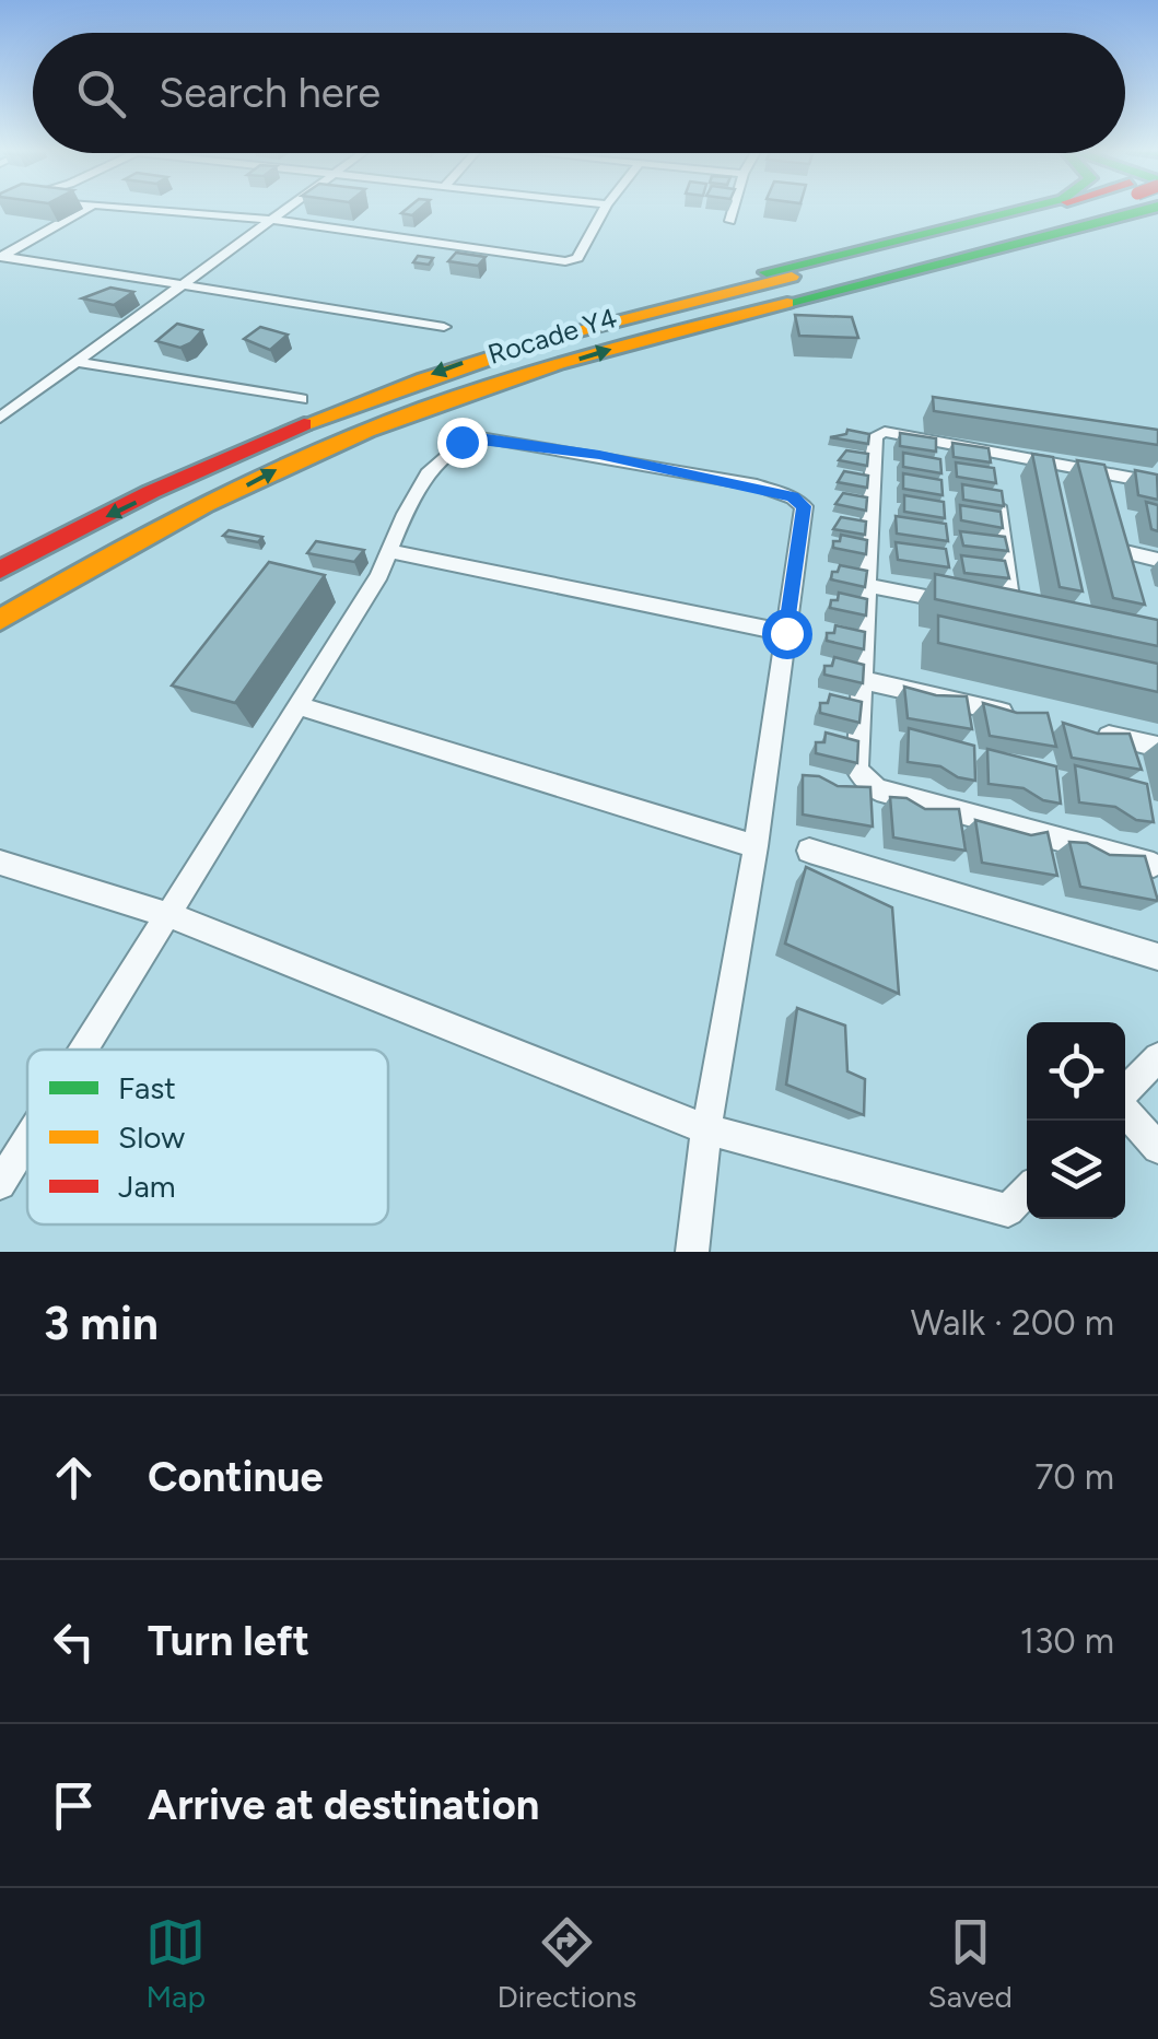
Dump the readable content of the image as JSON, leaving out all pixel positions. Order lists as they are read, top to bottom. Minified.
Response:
{"streets":{"main road":["Rocade Y4"]},"legend":["Fast","Slow","Jam"],"page":{"search":"Search here","heading":["3 min","Walk · 200 m"],"list":[["Continue","70 m"],["Turn left","130 m"],"Arrive at destination"],"nav":["Map","Directions","Saved"]}}
